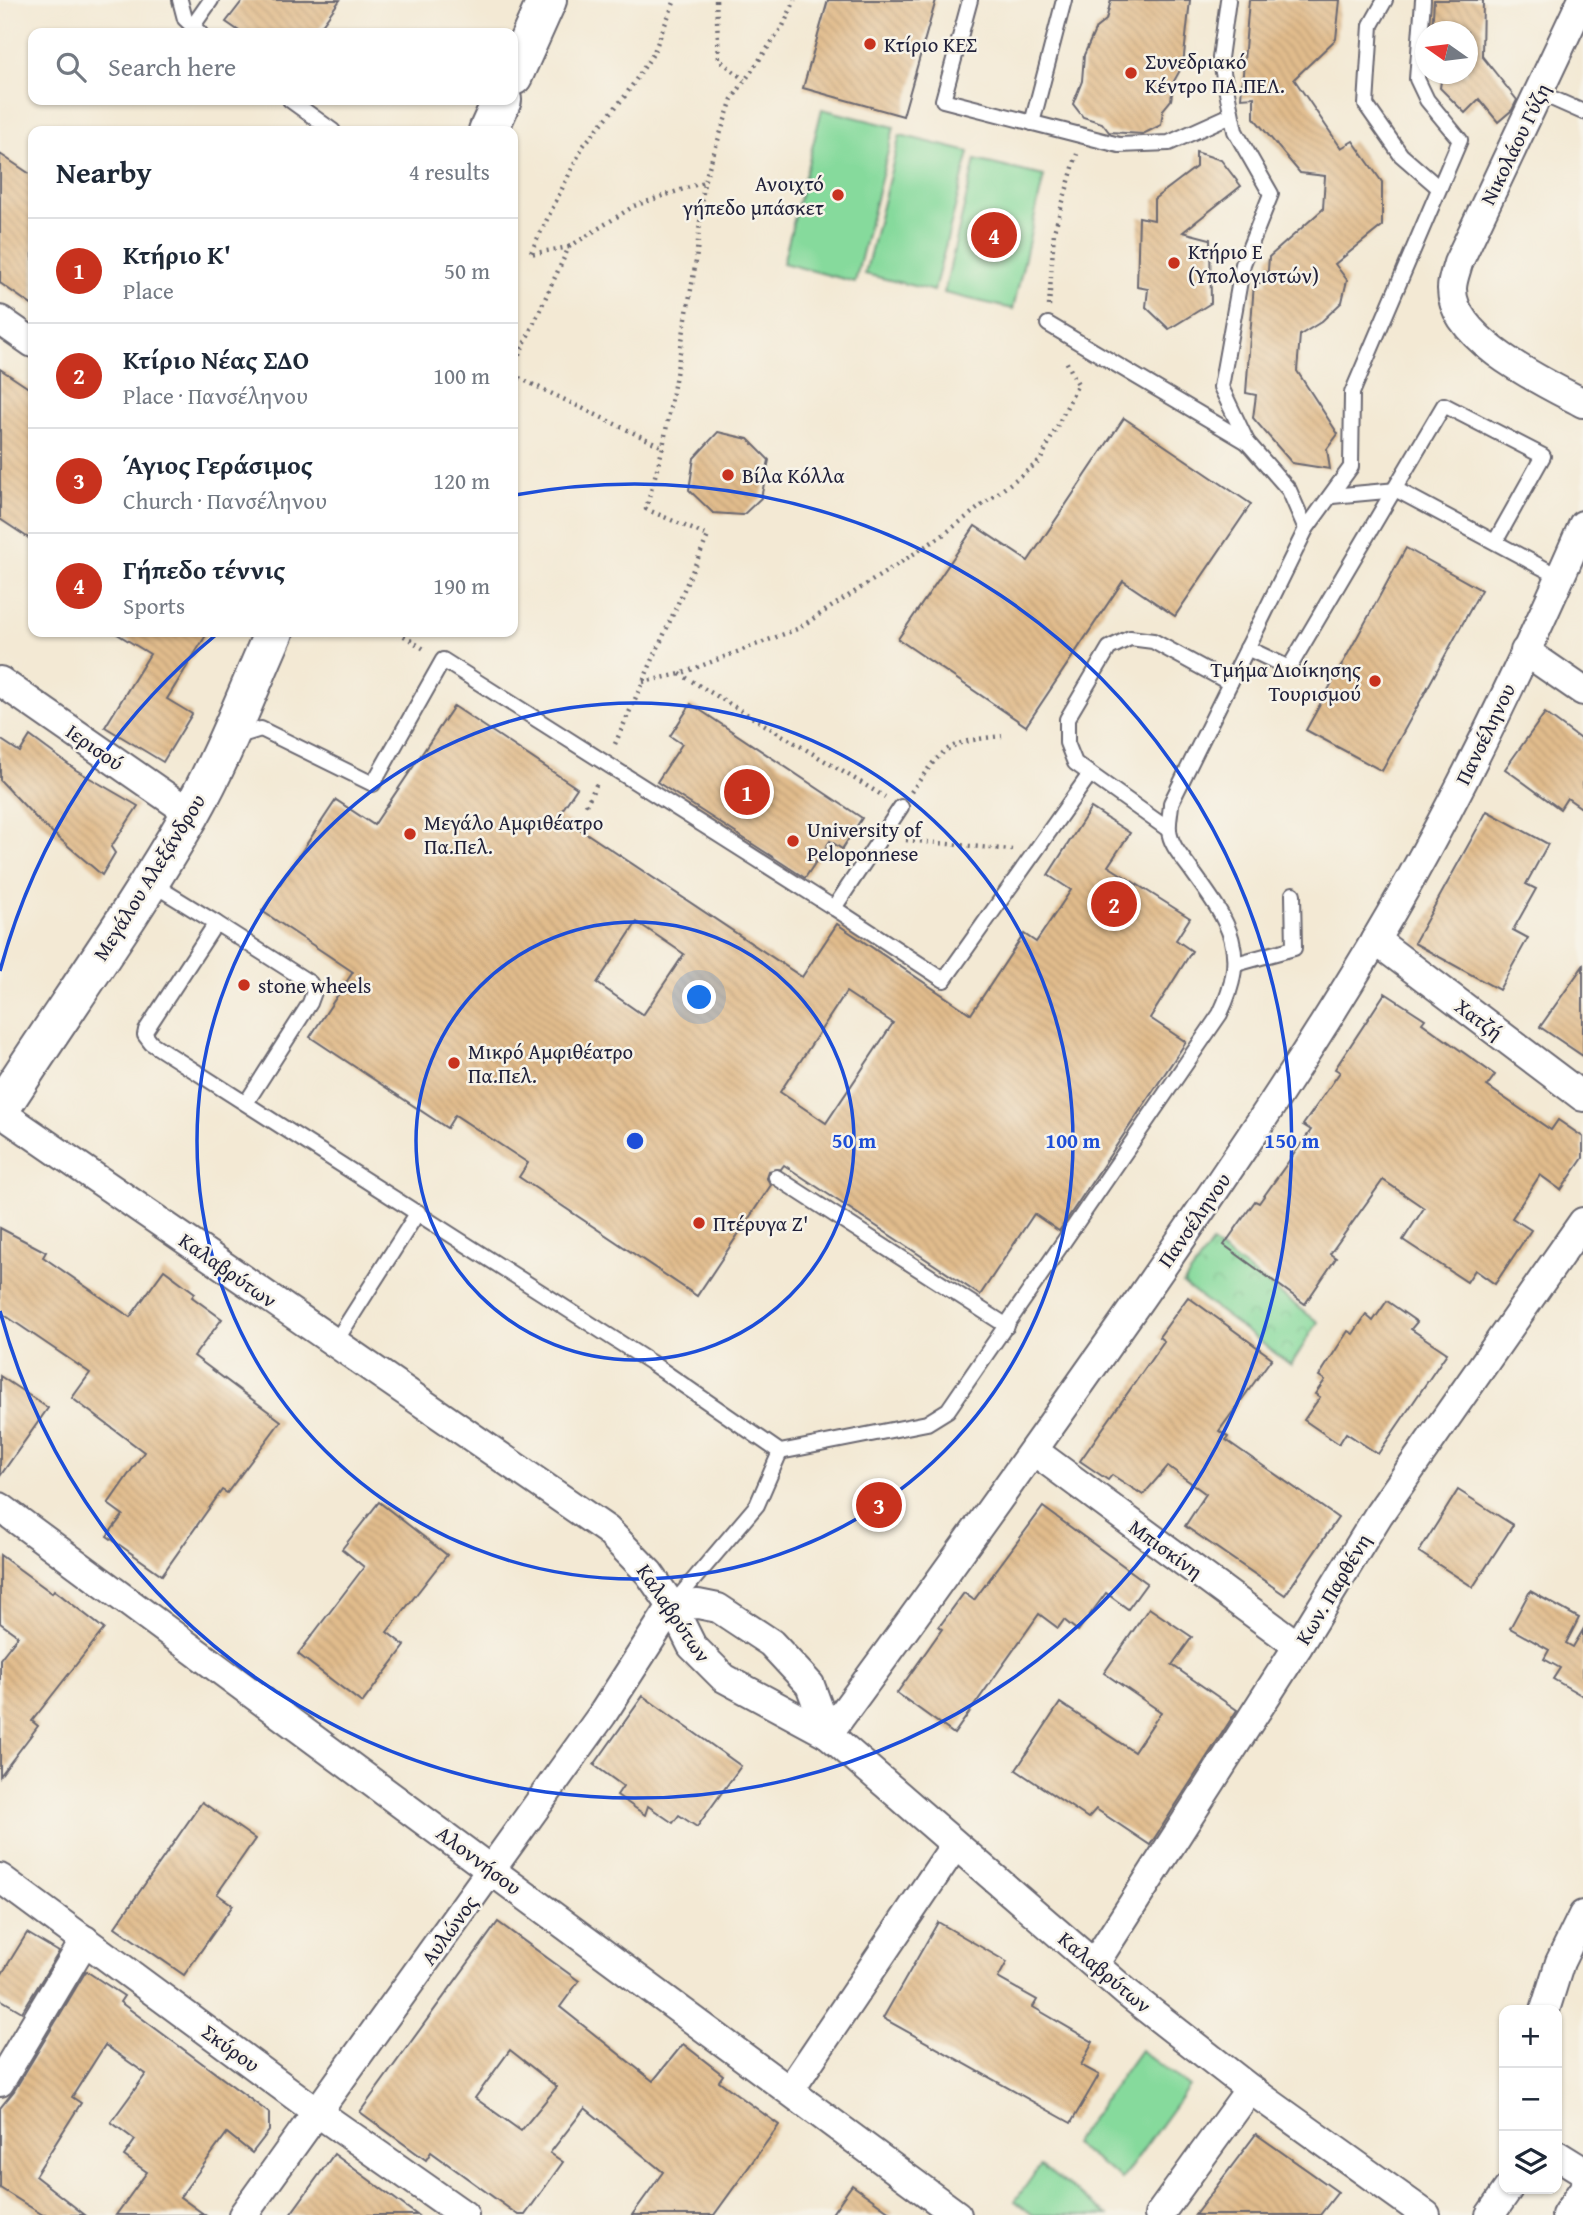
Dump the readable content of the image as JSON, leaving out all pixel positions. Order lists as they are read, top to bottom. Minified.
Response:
{"streets":{"main road":["Μεγάλου Αλεξάνδρου"],"street":["Νικολάου Γύζη","Πανσέληνου","Ιερισού","Χατζή","Καλαβρύτων","Μπισκίνη","Κων. Παρθένη","Αλοννήσου","Αυλώνος","Σκύρου"]},"crossings":[["Πανσέληνου","Χατζή"],["Πανσέληνου","Καλαβρύτων"],["Πανσέληνου","Μπισκίνη"],["Ιερισού","Μεγάλου Αλεξάνδρου"],["Μεγάλου Αλεξάνδρου","Καλαβρύτων"],["Καλαβρύτων","Κων. Παρθένη"],["Καλαβρύτων","Αυλώνος"],["Μπισκίνη","Κων. Παρθένη"],["Αλοννήσου","Αυλώνος"],["Αυλώνος","Σκύρου"]],"places":["Κτίριο ΚΕΣ","Συνεδριακό Κέντρο ΠΑ.ΠΕΛ.","Ανοιχτό γήπεδο μπάσκετ","Κτήριο Ε (Υπολογιστών)","Βίλα Κόλλα","Τμήμα Διοίκησης Τουρισμού","Μεγάλο Αμφιθέατρο Πα.Πελ.","University of Peloponnese","stone wheels","Μικρό Αμφιθέατρο Πα.Πελ.","Πτέρυγα Ζ'"],"north":"left","page":{"search":"Search here","heading":["Nearby","4 results"],"pins":["4","1","2","3"],"list":[{"mark":"1","name":"Κτήριο Κ'","note":"Place","value":"50 m"},{"mark":"2","name":"Κτίριο Νέας ΣΔΟ","note":"Place · Πανσέληνου","value":"100 m"},{"mark":"3","name":"Άγιος Γεράσιμος","note":"Church · Πανσέληνου","value":"120 m"},{"mark":"4","name":"Γήπεδο τέννις","note":"Sports","value":"190 m"}],"map_buttons":["+","−"]},"rings":["50 m","100 m","150 m"]}
